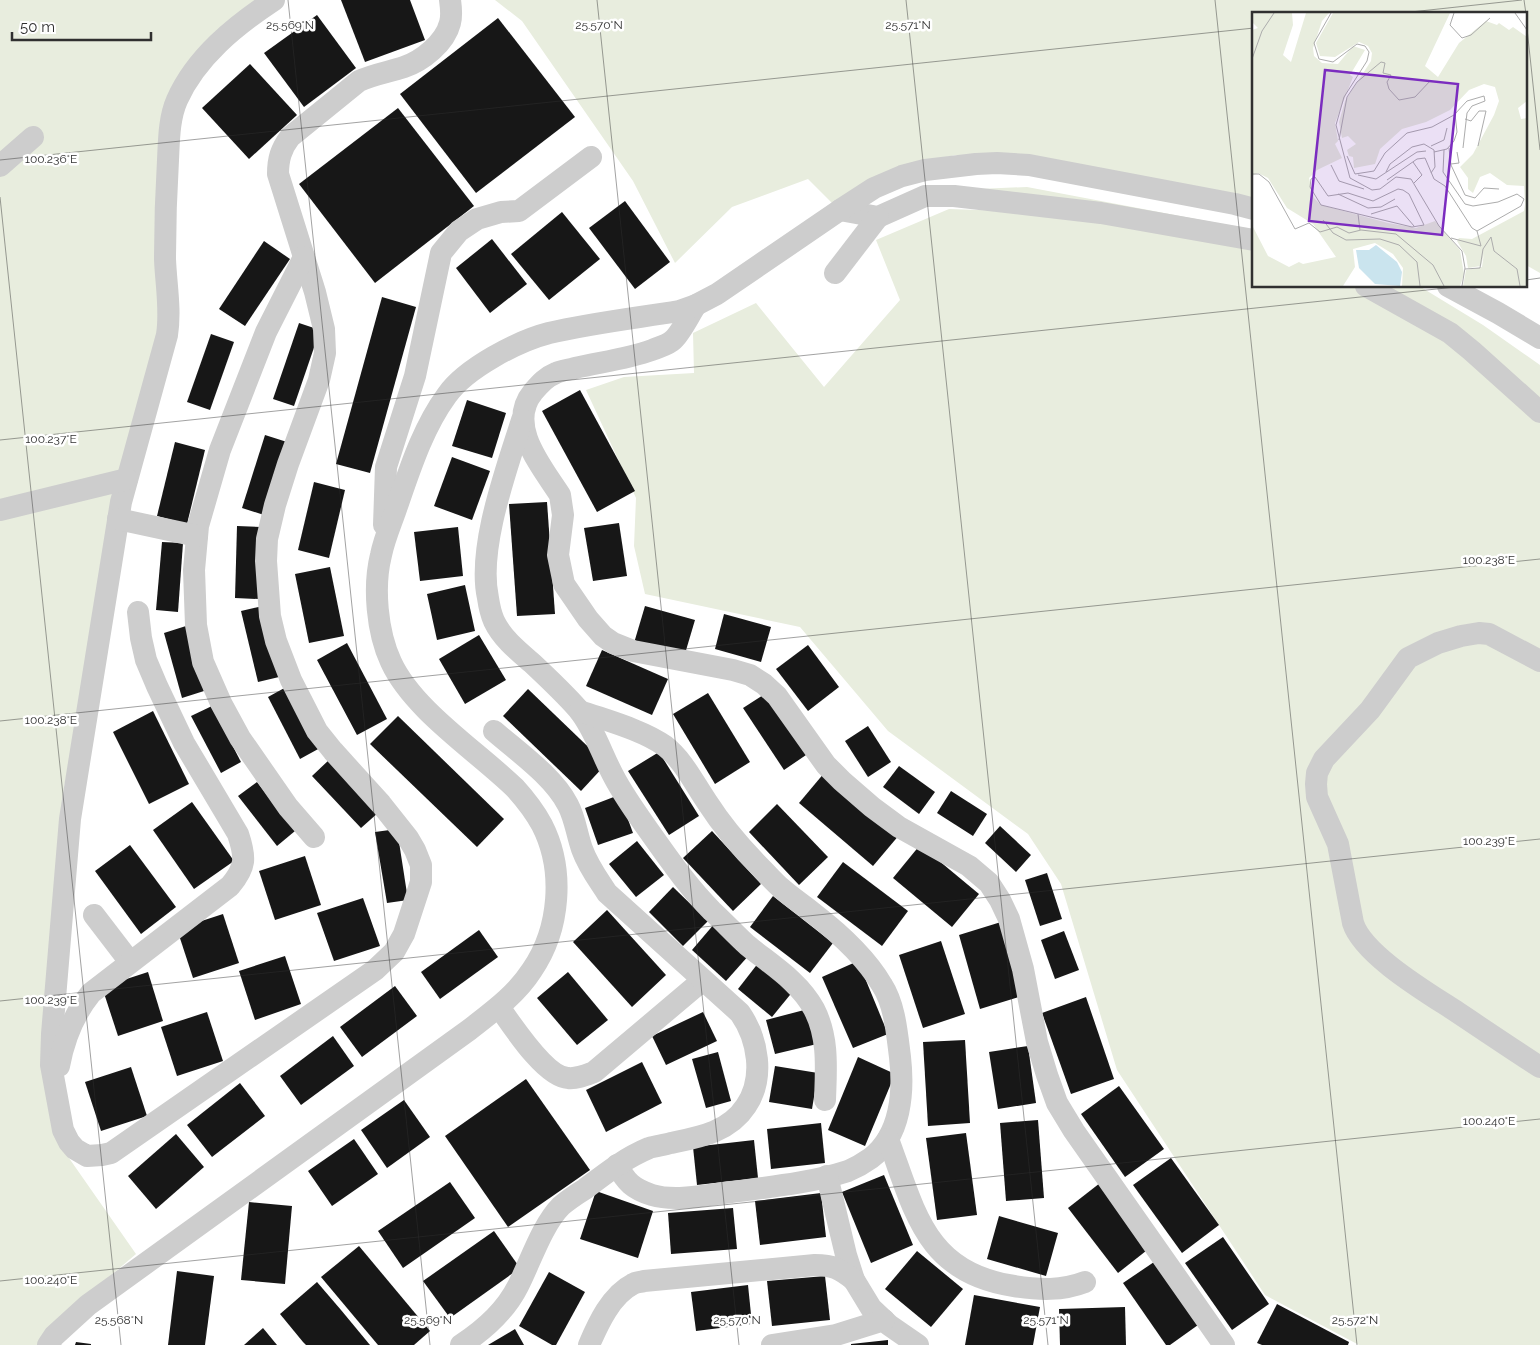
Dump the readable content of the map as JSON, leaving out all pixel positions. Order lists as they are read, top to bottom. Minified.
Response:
{"scale_bar":"50 m","coordinates":["25.569°N","25.570°N","25.571°N","100.236°E","100.237°E","100.238°E","100.239°E","100.240°E","25.568°N","25.572°N"]}
